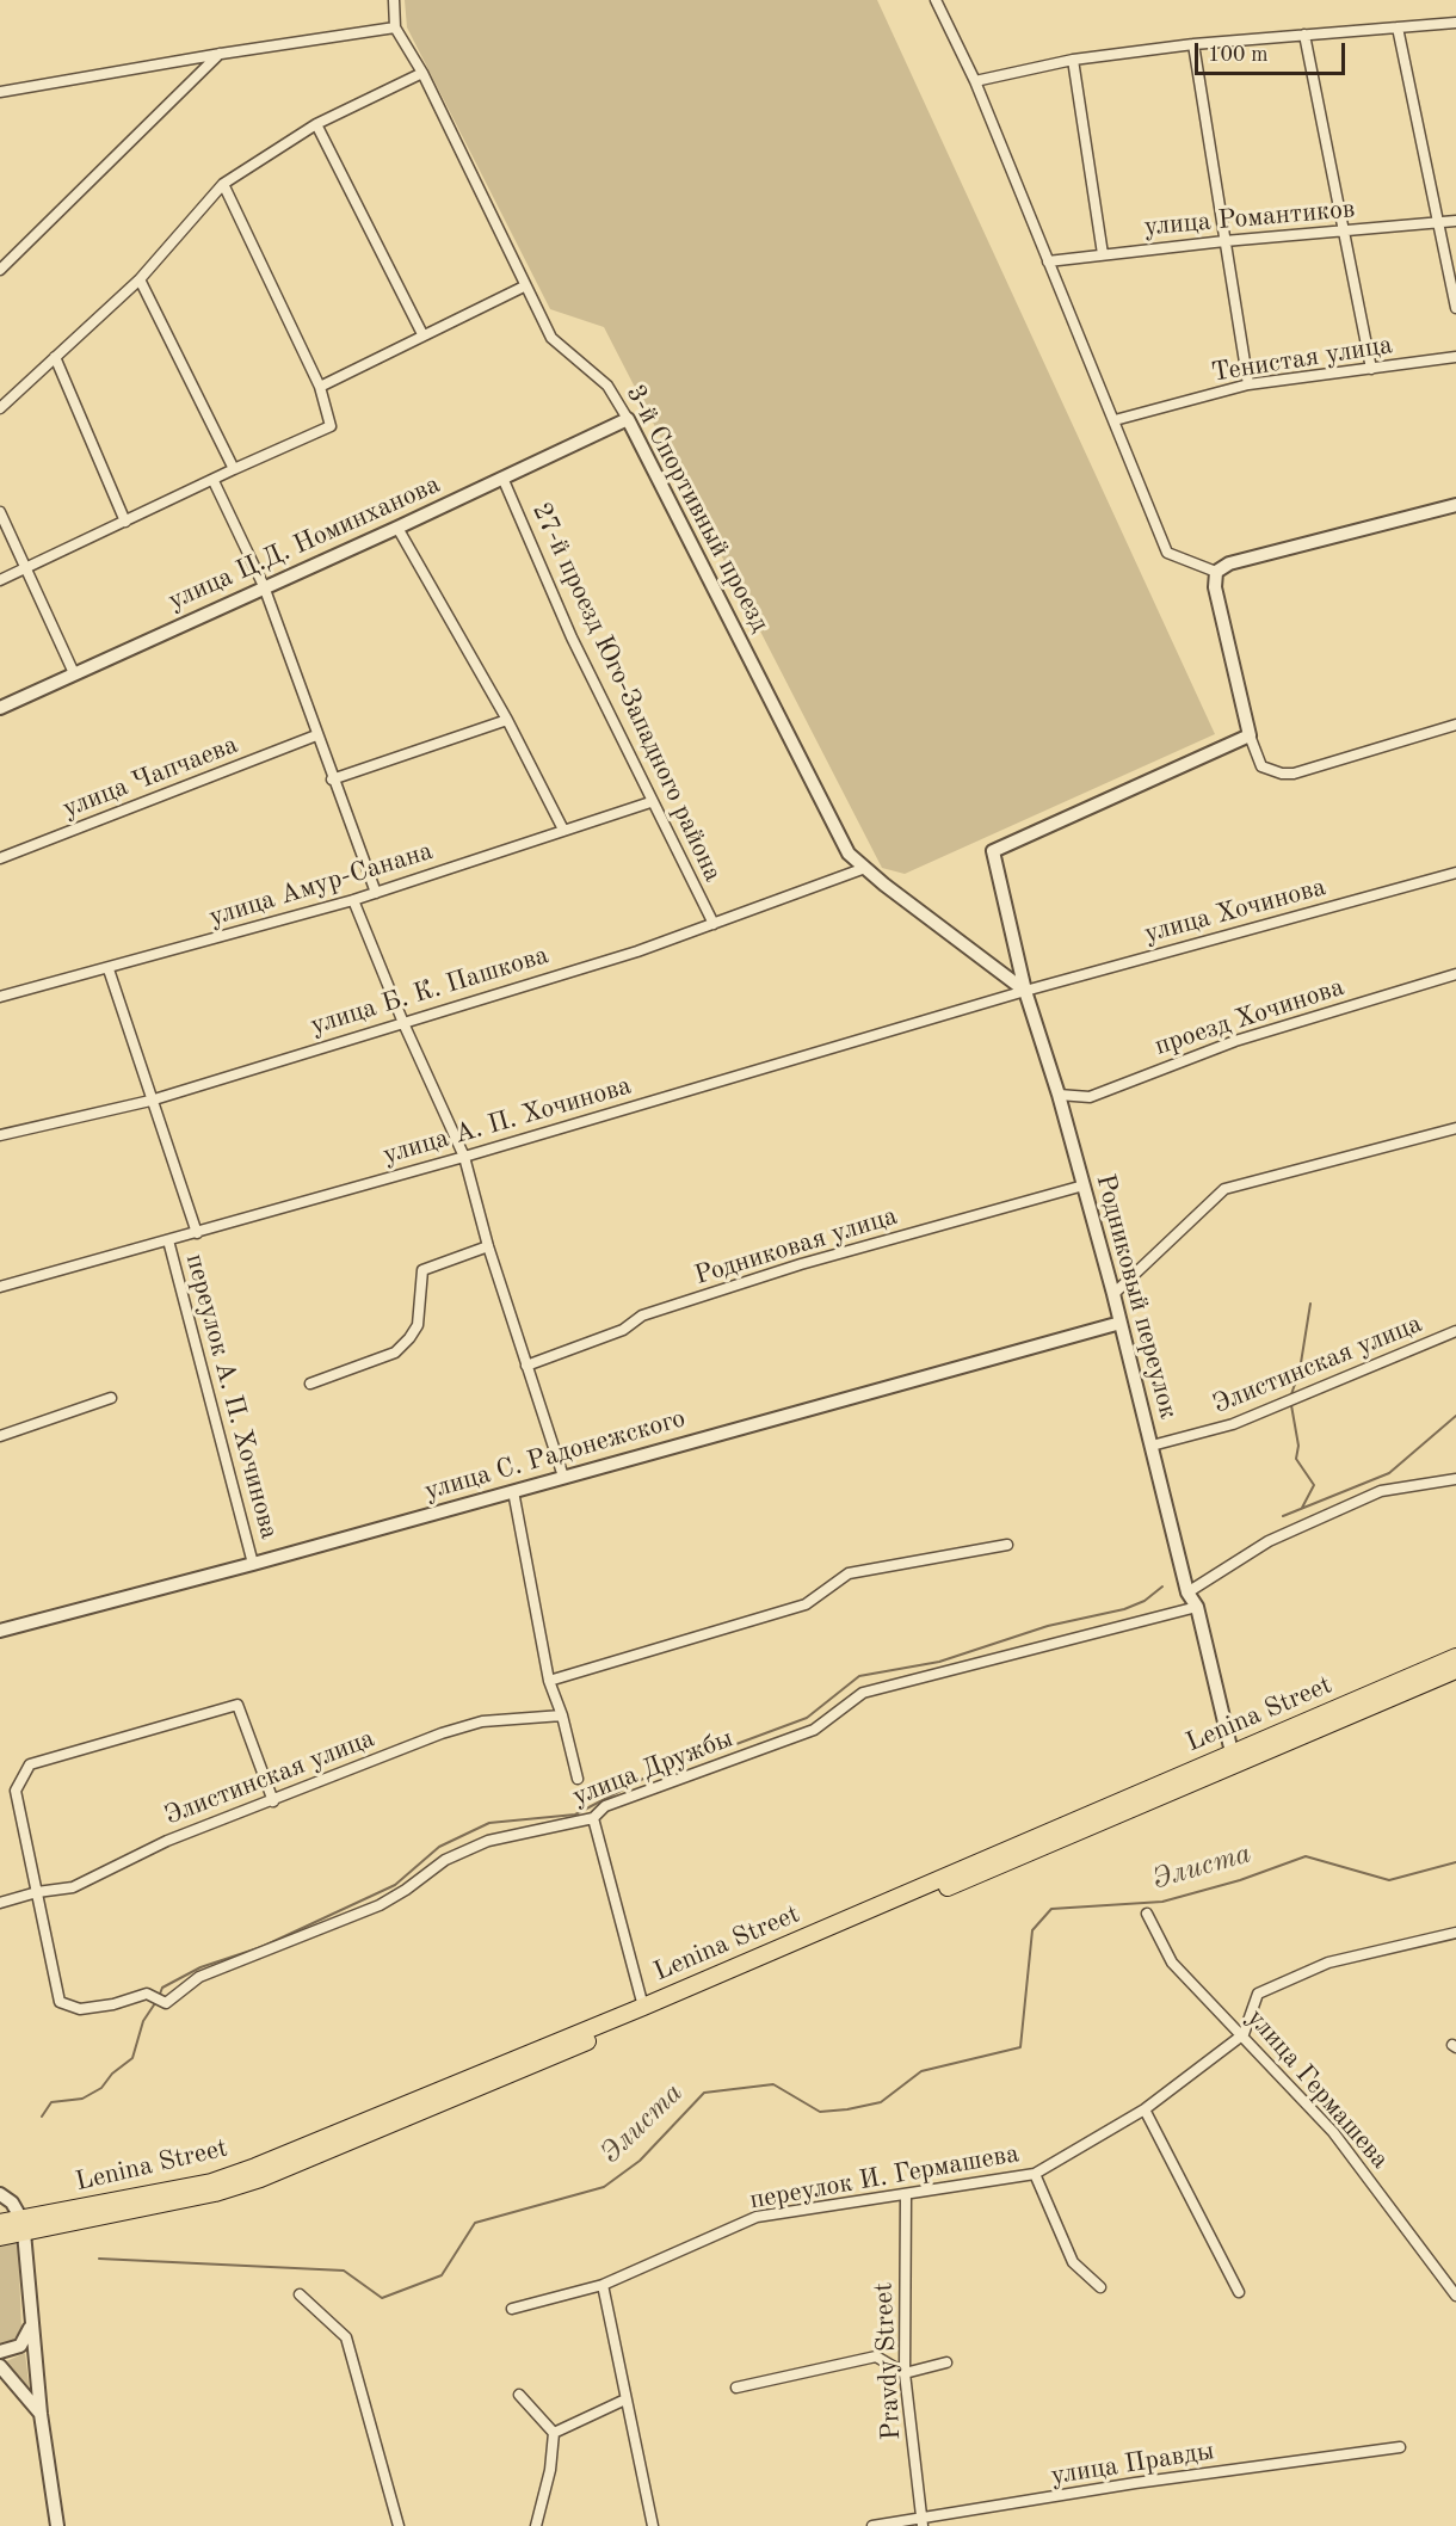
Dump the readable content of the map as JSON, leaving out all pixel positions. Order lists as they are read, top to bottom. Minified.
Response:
{"streets":{"main road":["Lenina Street"],"street":["улица Романтиков","Тенистая улица","3-й Спортивный проезд","улица Ц.Д. Номинханова","27-й проезд Юго-Западного района","улица Чапчаева","улица Амур-Санана","улица Хочинова","улица Б. К. Пашкова","проезд Хочинова","улица А. П. Хочинова","Родниковая улица","Родниковый переулок","Элистинская улица","переулок А. П. Хочинова","улица С. Радонежского","улица Дружбы","улица Гермашева","переулок И. Гермашева","Pravdy Street","улица Правды"]},"crossings":[["3-й Спортивный проезд","улица Ц.Д. Номинханова"],["3-й Спортивный проезд","улица Хочинова"],["3-й Спортивный проезд","улица Б. К. Пашкова"],["3-й Спортивный проезд","улица А. П. Хочинова"],["3-й Спортивный проезд","Родниковый переулок"],["улица Ц.Д. Номинханова","27-й проезд Юго-Западного района"],["27-й проезд Юго-Западного района","улица Амур-Санана"],["27-й проезд Юго-Западного района","улица Б. К. Пашкова"],["улица Амур-Санана","переулок А. П. Хочинова"],["улица Хочинова","улица А. П. Хочинова"],["улица Хочинова","Родниковый переулок"],["улица Б. К. Пашкова","переулок А. П. Хочинова"],["проезд Хочинова","Родниковый переулок"],["улица А. П. Хочинова","Родниковый переулок"],["улица А. П. Хочинова","переулок А. П. Хочинова"],["Родниковая улица","Родниковый переулок"],["Родниковый переулок","Элистинская улица"],["Родниковый переулок","улица С. Радонежского"],["Родниковый переулок","Lenina Street"],["Родниковый переулок","улица Дружбы"],["Элистинская улица","улица Дружбы"],["переулок А. П. Хочинова","улица С. Радонежского"],["улица Гермашева","переулок И. Гермашева"],["переулок И. Гермашева","Pravdy Street"],["Pravdy Street","улица Правды"]],"water":["Элиста"],"scale_bar":"100 m"}
